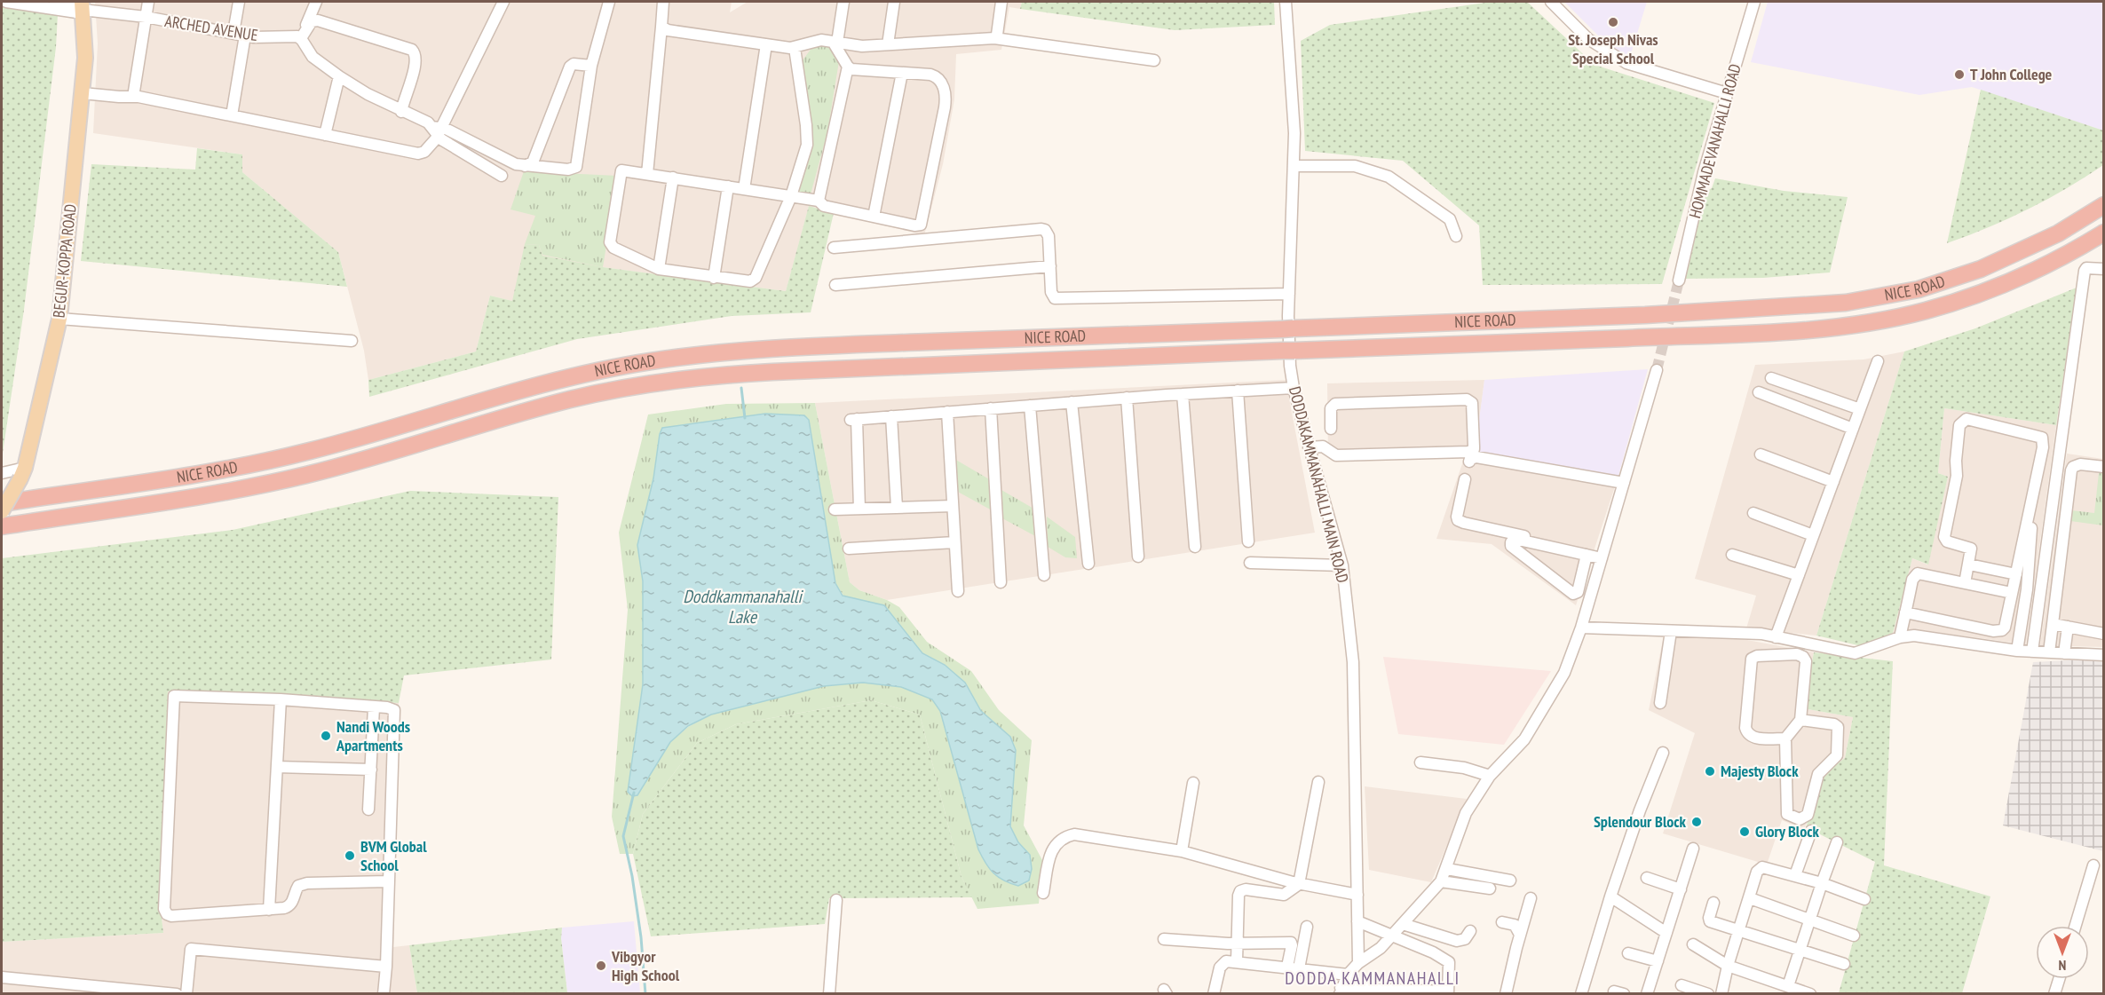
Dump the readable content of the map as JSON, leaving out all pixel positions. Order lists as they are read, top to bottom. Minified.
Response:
{"streets":{"highway":["NICE ROAD"],"main road":["BEGUR-KOPPA ROAD"],"street":["ARCHED AVENUE","HOMMADEVANAHALLI ROAD","DODDAKAMMANAHALLI MAIN ROAD"]},"crossings":[["ARCHED AVENUE","BEGUR-KOPPA ROAD"]],"districts":["DODDA KAMMANAHALLI"],"water":["Doddkammanahalli Lake"],"places":["St. Joseph Nivas Special School","T John College","Nandi Woods Apartments","Majesty Block","Splendour Block","Glory Block","BVM Global School","Vibgyor High School"],"north":"bottom"}
